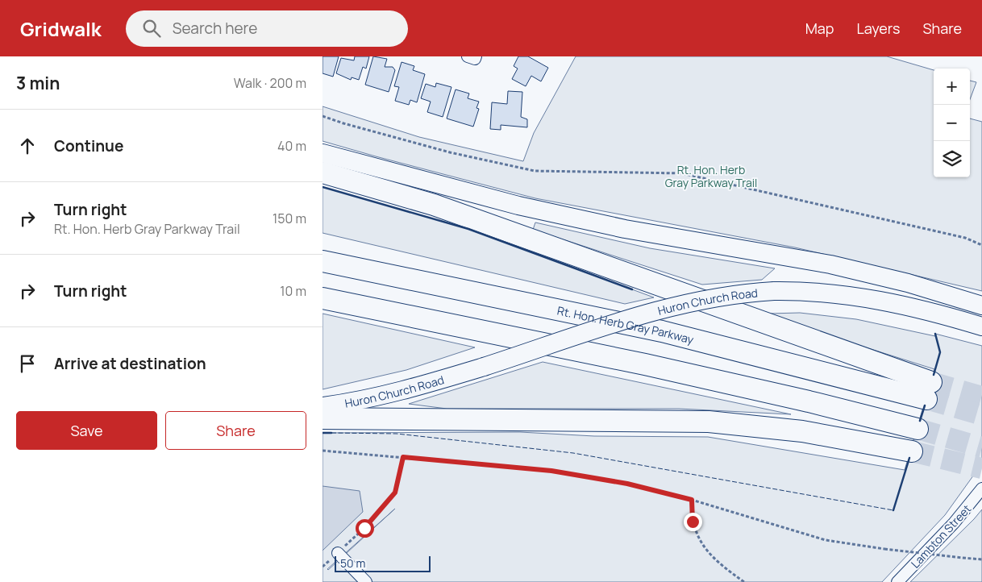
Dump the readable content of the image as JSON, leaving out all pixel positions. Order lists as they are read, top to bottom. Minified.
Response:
{"streets":{"highway":["Rt. Hon. Herb Gray Parkway"],"main road":["Huron Church Road"],"street":["Lambton Street"]},"parks":["Rt. Hon. Herb Gray Parkway Trail"],"scale_bar":"50 m","page":{"header":"Gridwalk","search":"Search here","nav":["Map","Layers","Share"],"heading":["3 min","Walk · 200 m"],"map_buttons":["+","−"],"list":[["Continue","40 m"],["Turn right","Rt. Hon. Herb Gray Parkway Trail","150 m"],["Turn right","10 m"],"Arrive at destination"],"buttons":["Save","Share"],"scale":"50 m"}}
